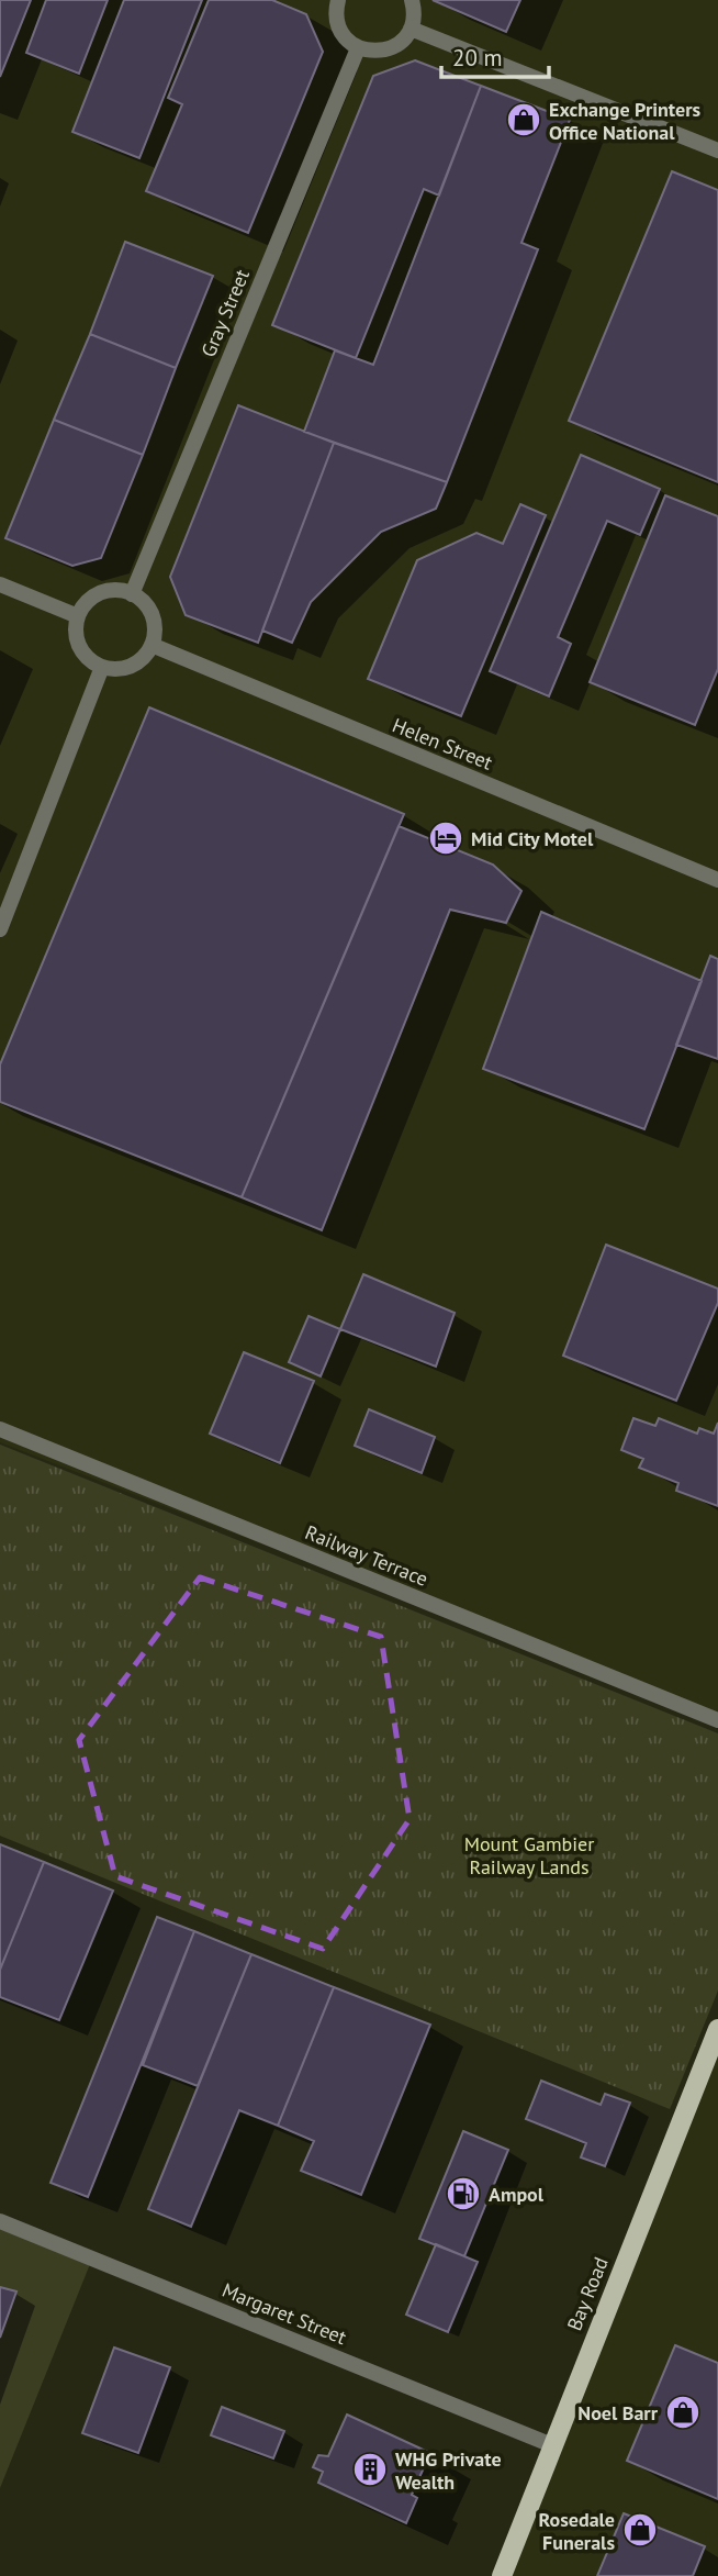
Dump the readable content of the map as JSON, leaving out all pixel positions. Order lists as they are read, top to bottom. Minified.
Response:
{"streets":{"main road":["Bay Road"],"street":["Gray Street","Helen Street","Railway Terrace","Margaret Street"]},"crossings":[["Gray Street","Helen Street"],["Bay Road","Margaret Street"]],"parks":["Mount Gambier Railway Lands"],"places":{"shop":["Exchange Printers Office National","Noel Barr","Rosedale Funerals"],"hotel":["Mid City Motel"],"fuel station":["Ampol"],"building":["WHG Private Wealth"]},"scale_bar":"20 m"}
